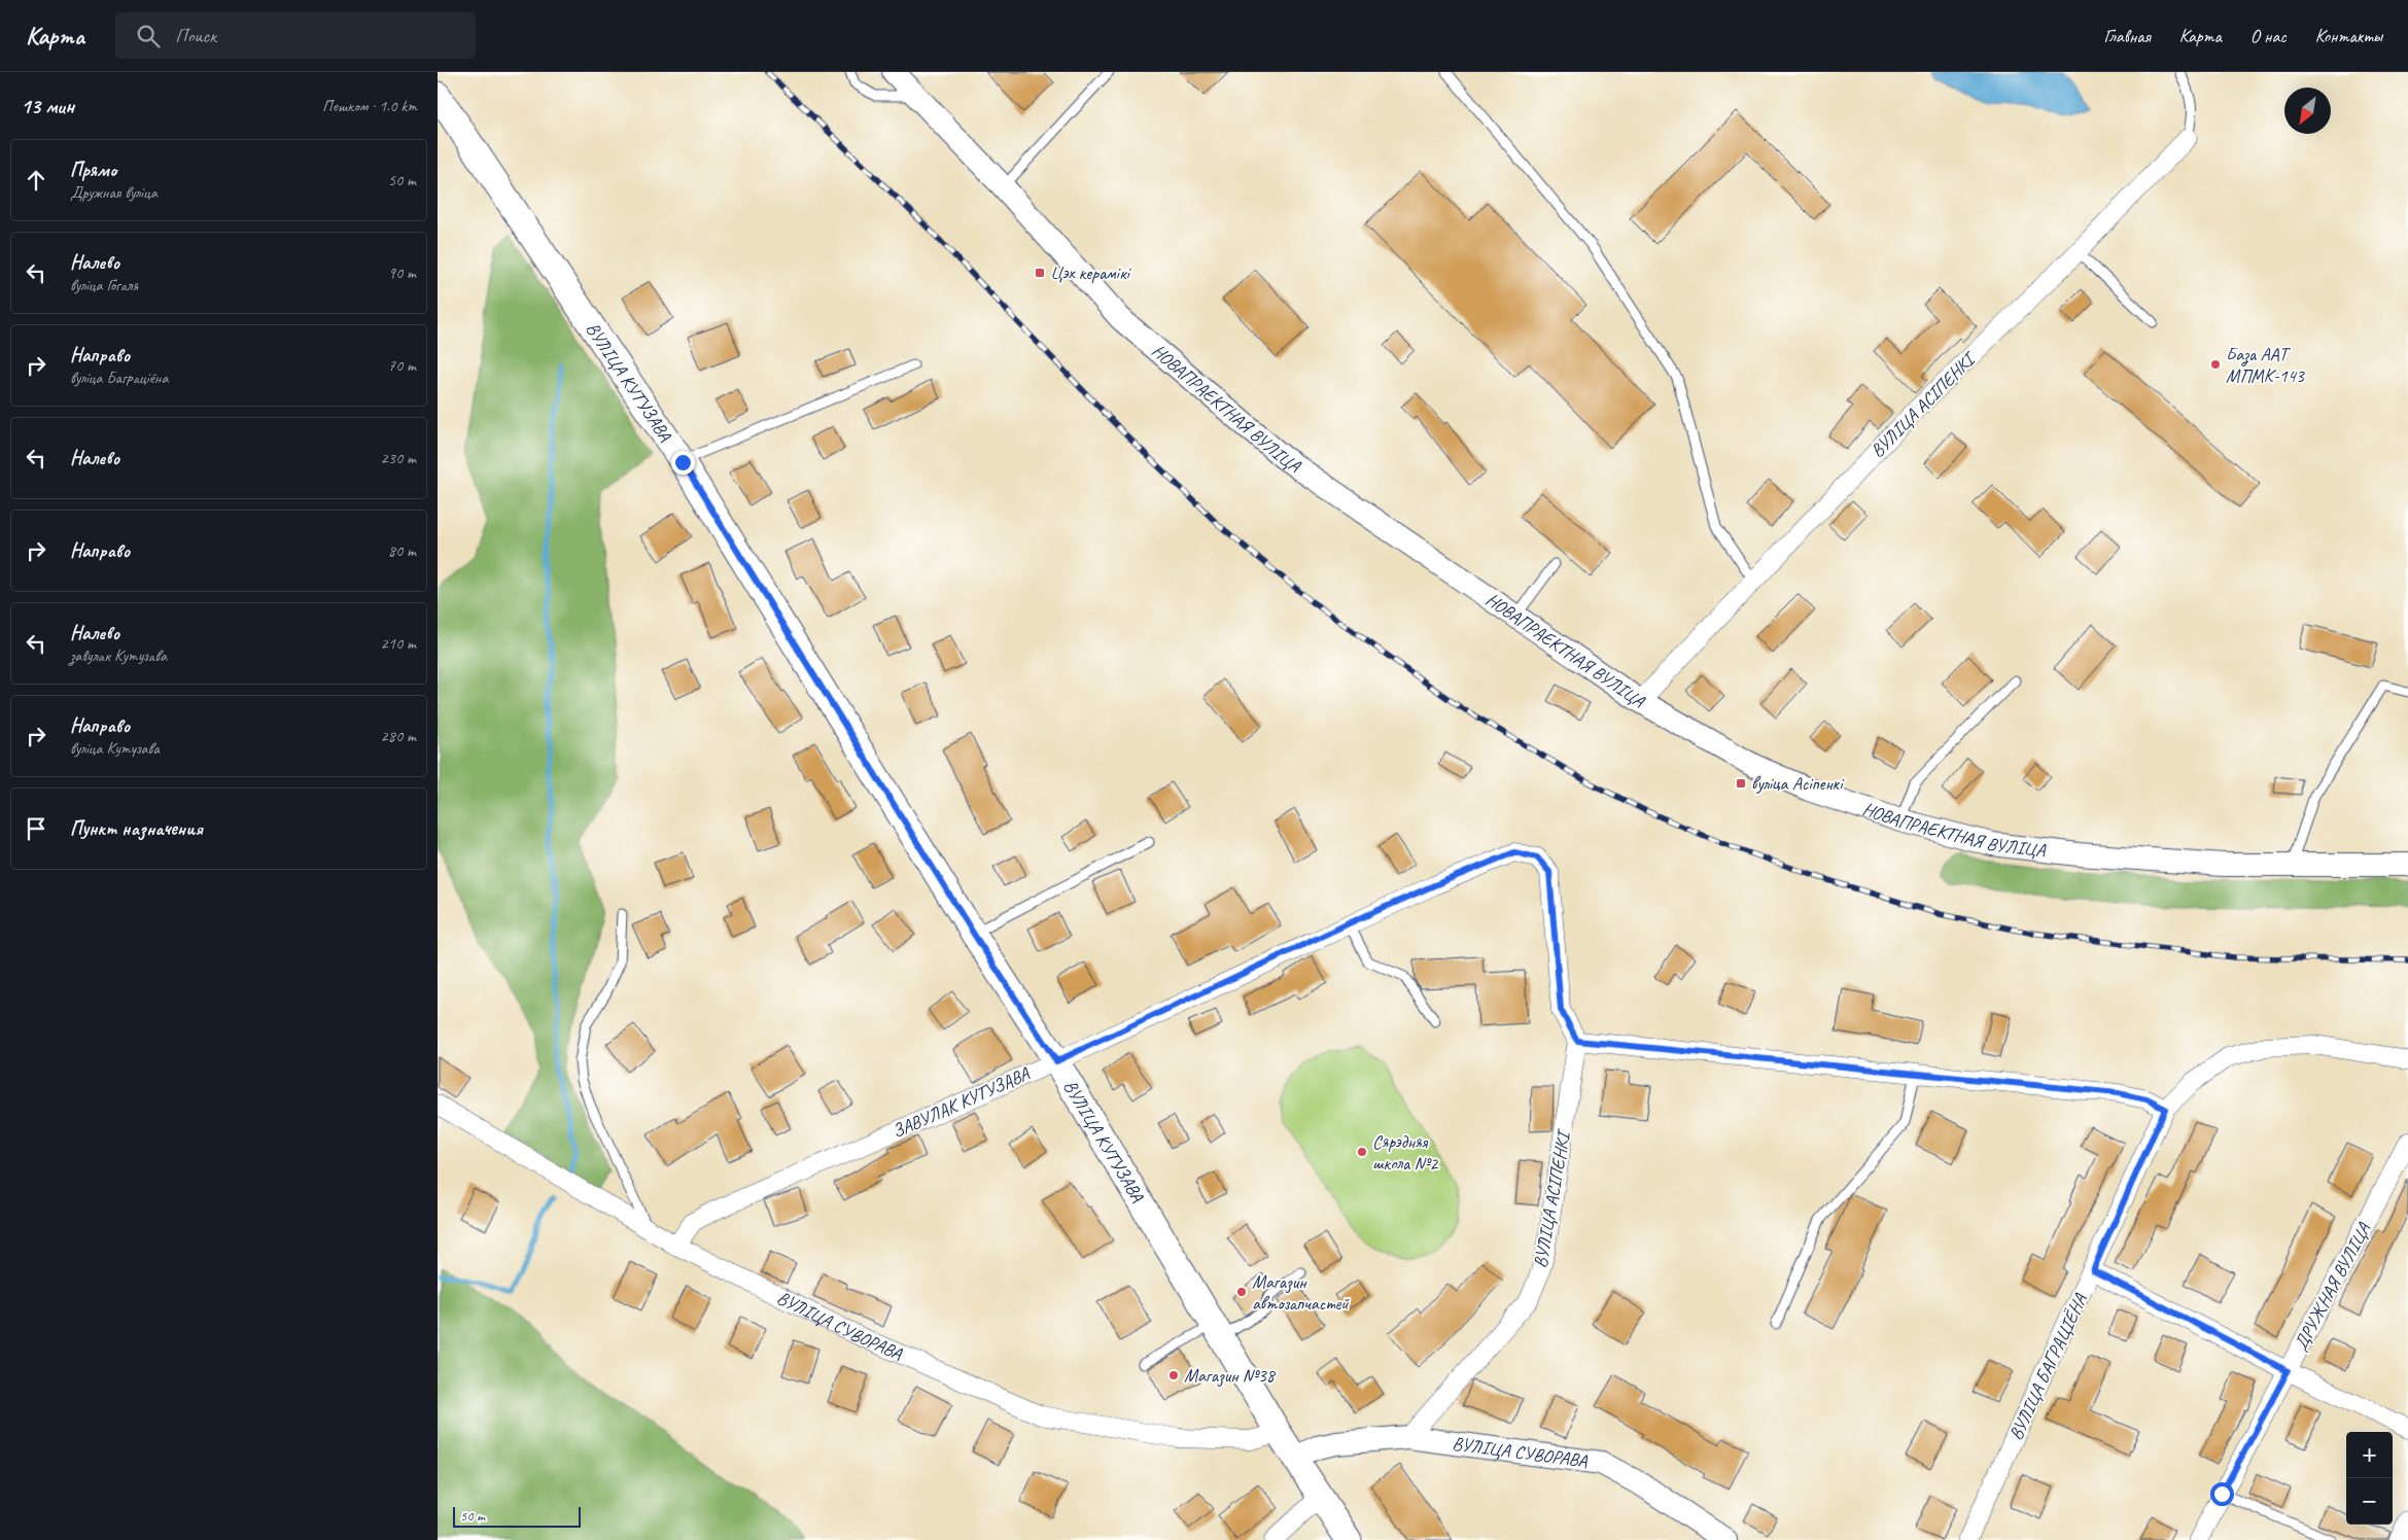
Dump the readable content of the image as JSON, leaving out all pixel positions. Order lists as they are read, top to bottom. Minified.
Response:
{"streets":{"main road":["ВУЛІЦА КУТУЗАВА"],"street":["ВУЛІЦА АСІПЕНКІ","НОВАПРАЕКТНАЯ ВУЛІЦА","ЗАВУЛАК КУТУЗАВА","ДРУЖНАЯ ВУЛІЦА","ВУЛІЦА СУВОРАВА","ВУЛІЦА БАГРАЦІЁНА"]},"crossings":[["ВУЛІЦА КУТУЗАВА","ЗАВУЛАК КУТУЗАВА"],["ВУЛІЦА КУТУЗАВА","ВУЛІЦА СУВОРАВА"],["ВУЛІЦА АСІПЕНКІ","НОВАПРАЕКТНАЯ ВУЛІЦА"],["ВУЛІЦА АСІПЕНКІ","ЗАВУЛАК КУТУЗАВА"],["ВУЛІЦА АСІПЕНКІ","ВУЛІЦА СУВОРАВА"],["ЗАВУЛАК КУТУЗАВА","ВУЛІЦА СУВОРАВА"]],"places":{"transit":["Цэх керамікі","вуліца Асіпенкі"],"other":["База ААТ МПМК-143","Сярэдняя школа №2","Магазин автозапчастей","Магазин №38"]},"scale_bar":"50 m","north":"bottom left","page":{"header":"Карта","search":"Поиск","nav":["Главная","Карта","О нас","Контакты"],"heading":["13 мин","Пешком · 1.0 km"],"list":[["Прямо","Дружная вуліца","50 m"],["Налево","вуліца Гогаля","90 m"],["Направо","вуліца Баграціёна","70 m"],["Налево","230 m"],["Направо","80 m"],["Налево","завулак Кутузава","210 m"],["Направо","вуліца Кутузава","280 m"],"Пункт назначения"],"map_buttons":["+","−"],"scale":"50 m"}}
